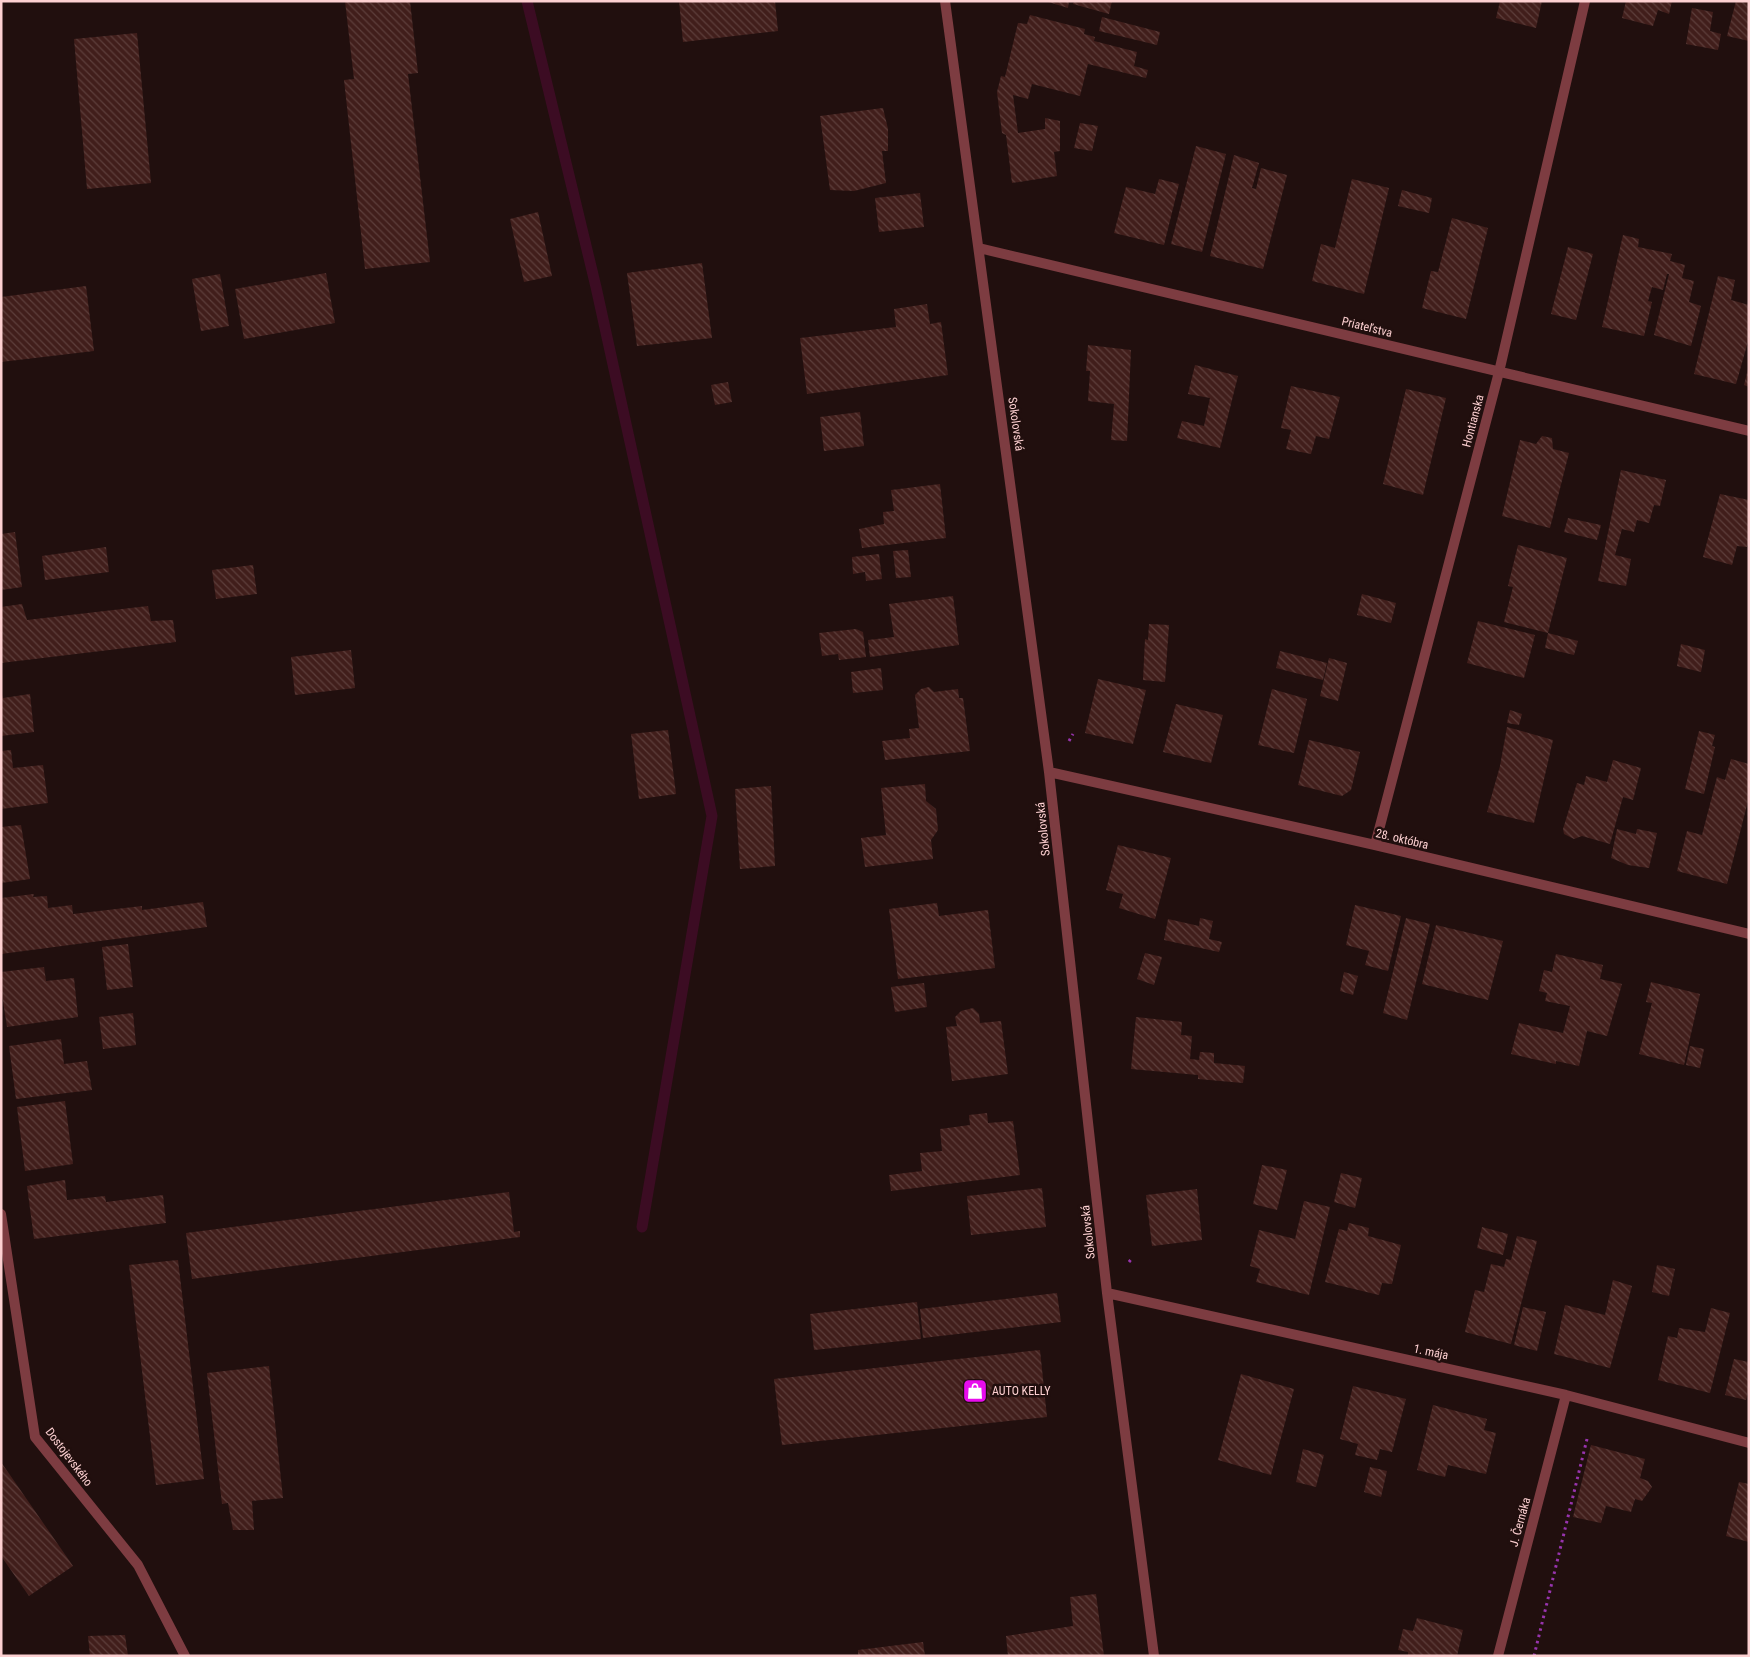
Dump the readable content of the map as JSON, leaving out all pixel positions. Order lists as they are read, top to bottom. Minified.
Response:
{"streets":{"street":["Priateľstva","Hontianska","Sokolovská","28. októbra","1. mája","Dostojevského","J. Černáka"]},"crossings":[["Priateľstva","Hontianska"],["Priateľstva","Sokolovská"],["Hontianska","28. októbra"],["Sokolovská","28. októbra"],["Sokolovská","1. mája"],["1. mája","J. Černáka"]],"places":{"shop":["AUTO KELLY"]}}
